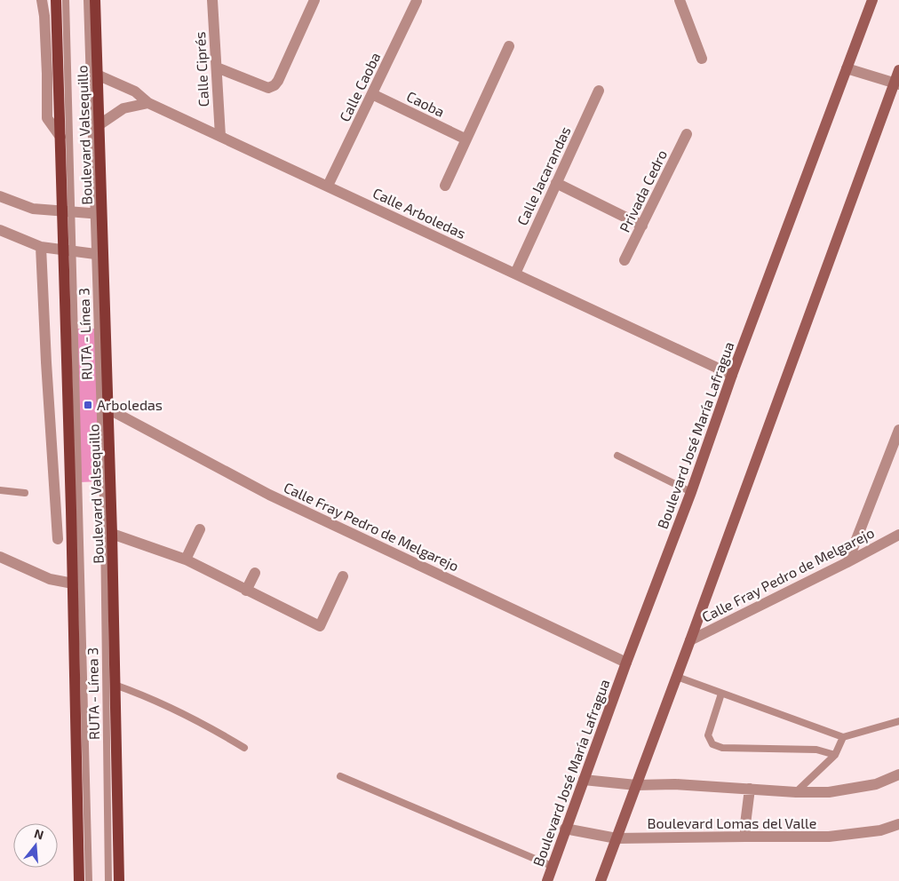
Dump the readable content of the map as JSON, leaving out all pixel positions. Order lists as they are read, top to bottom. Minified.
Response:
{"streets":{"main road":["Boulevard Valsequillo","Boulevard José María Lafragua"],"street":["Calle Ciprés","Calle Caoba","Caoba","Calle Jacarandas","Privada Cedro","Calle Arboledas","Calle Fray Pedro de Melgarejo","Boulevard Lomas del Valle"],"lane":["RUTA - Línea 3"]},"crossings":[["Calle Ciprés","Calle Arboledas"],["Calle Caoba","Caoba"],["Calle Caoba","Calle Arboledas"],["Boulevard Valsequillo","Calle Arboledas"],["Boulevard Valsequillo","RUTA - Línea 3"],["Boulevard Valsequillo","Calle Fray Pedro de Melgarejo"],["Calle Jacarandas","Calle Arboledas"],["Calle Arboledas","Boulevard José María Lafragua"],["Boulevard José María Lafragua","Calle Fray Pedro de Melgarejo"],["Boulevard José María Lafragua","Boulevard Lomas del Valle"]],"places":{"transit":["Arboledas"]},"north":"top"}
